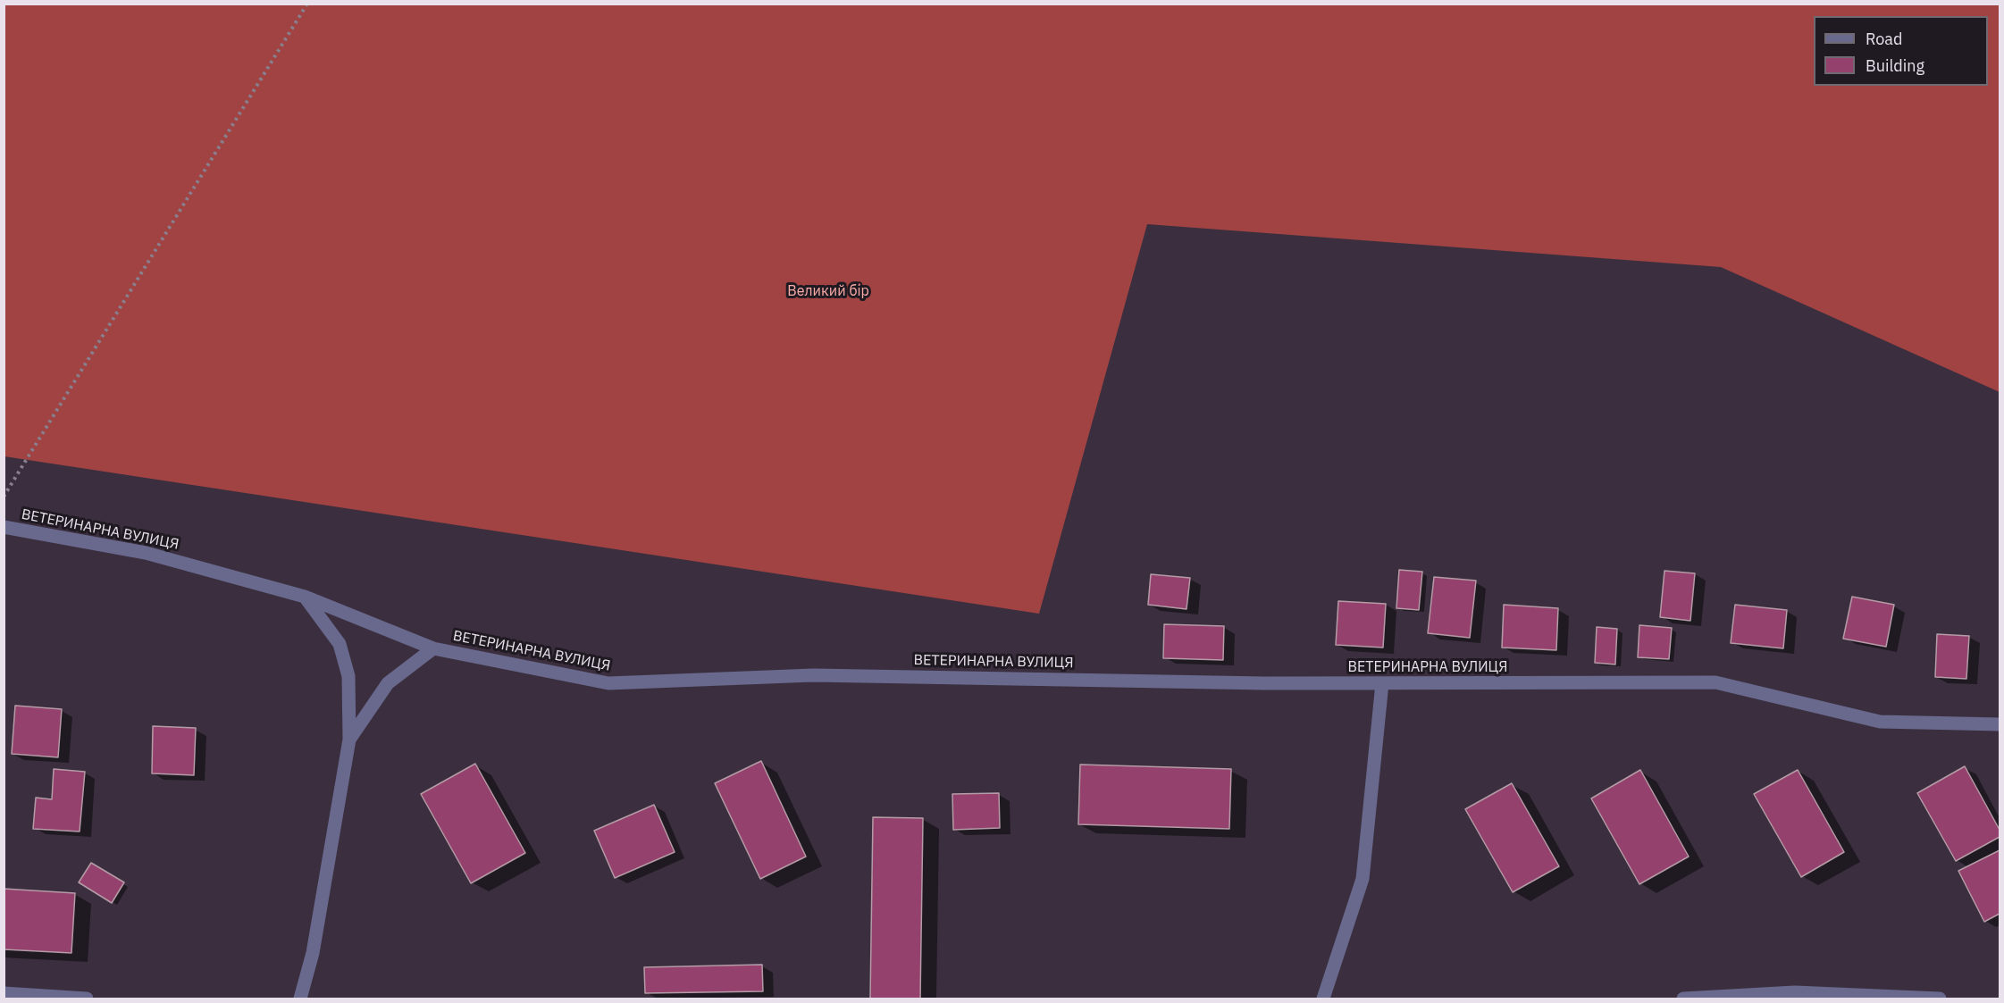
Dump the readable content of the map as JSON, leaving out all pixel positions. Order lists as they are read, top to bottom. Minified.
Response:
{"streets":{"street":["ВЕТЕРИНАРНА ВУЛИЦЯ"]},"parks":["Великий бір"],"legend":["Road","Building"]}
